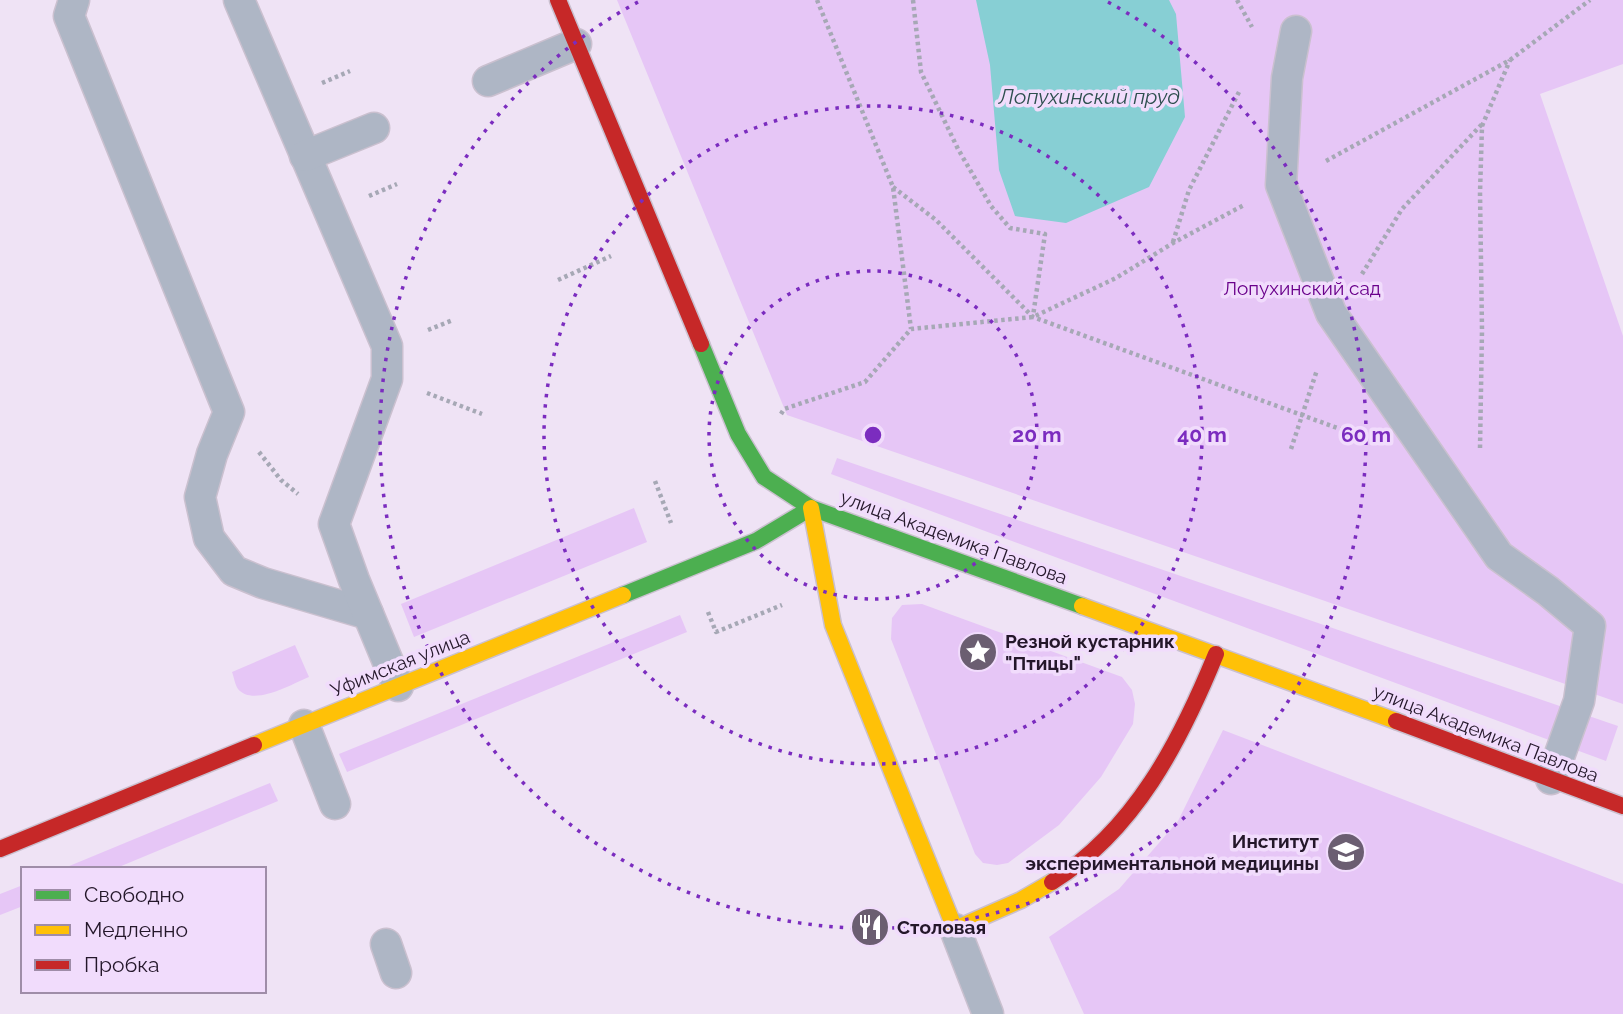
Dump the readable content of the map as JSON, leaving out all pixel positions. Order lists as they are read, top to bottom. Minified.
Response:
{"streets":{"street":["улица Академика Павлова","Уфимская улица"]},"crossings":[["улица Академика Павлова","Уфимская улица"]],"water":["Лопухинский пруд"],"parks":["Лопухинский сад"],"places":{"place":["Резной кустарник \"Птицы\""],"school or university":["Институт экспериментальной медицины"],"restaurant":["Столовая"]},"legend":["Свободно","Медленно","Пробка"],"rings":["20 m","40 m","60 m"]}
